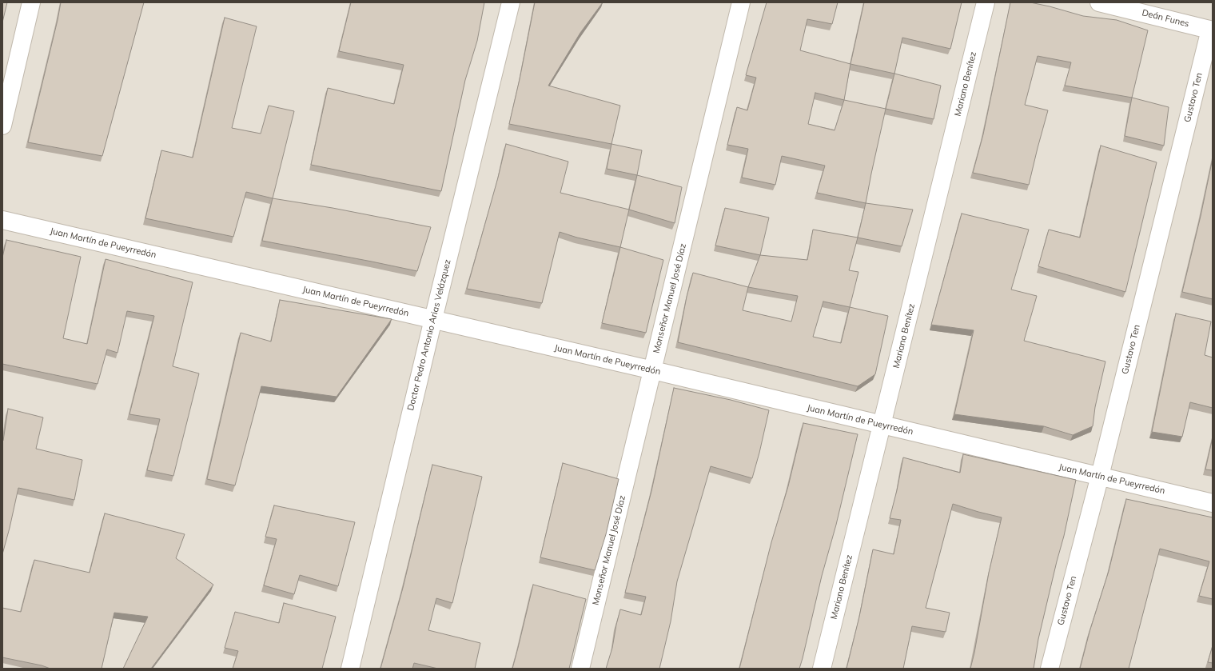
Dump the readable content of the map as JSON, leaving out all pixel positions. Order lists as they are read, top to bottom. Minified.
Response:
{"streets":{"street":["Deán Funes","Mariano Benítez","Gustavo Ten","Juan Martín de Pueyrredón","Monseñor Manuel José Díaz","Doctor Pedro Antonio Arias Velázquez"]},"crossings":[["Deán Funes","Gustavo Ten"],["Mariano Benítez","Juan Martín de Pueyrredón"],["Gustavo Ten","Juan Martín de Pueyrredón"],["Juan Martín de Pueyrredón","Monseñor Manuel José Díaz"],["Juan Martín de Pueyrredón","Doctor Pedro Antonio Arias Velázquez"]]}
